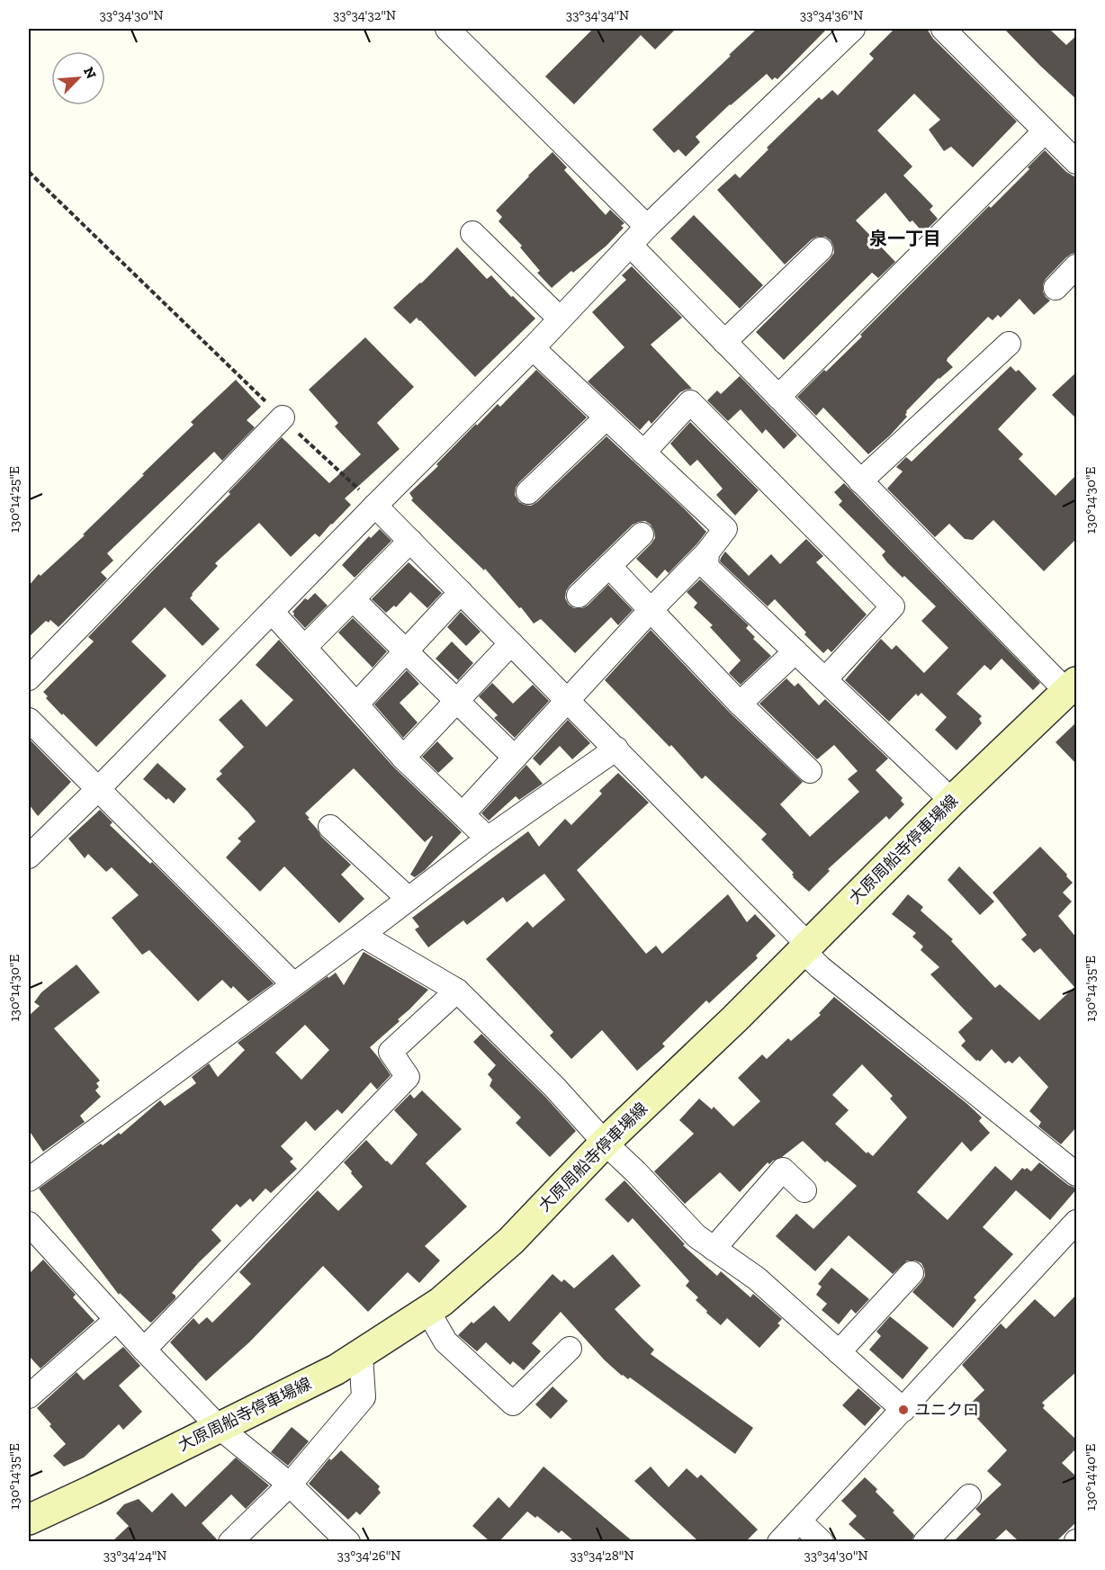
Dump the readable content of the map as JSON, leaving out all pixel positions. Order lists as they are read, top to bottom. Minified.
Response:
{"streets":{"main road":["大原周船寺停車場線"]},"districts":["泉一丁目"],"places":["ユニクロ"],"north":"top right","coordinates":["33°34'30\"N","33°34'32\"N","33°34'34\"N","33°34'36\"N","130°14'25\"E","130°14'30\"E","130°14'35\"E","130°14'40\"E","33°34'24\"N","33°34'26\"N","33°34'28\"N"]}
